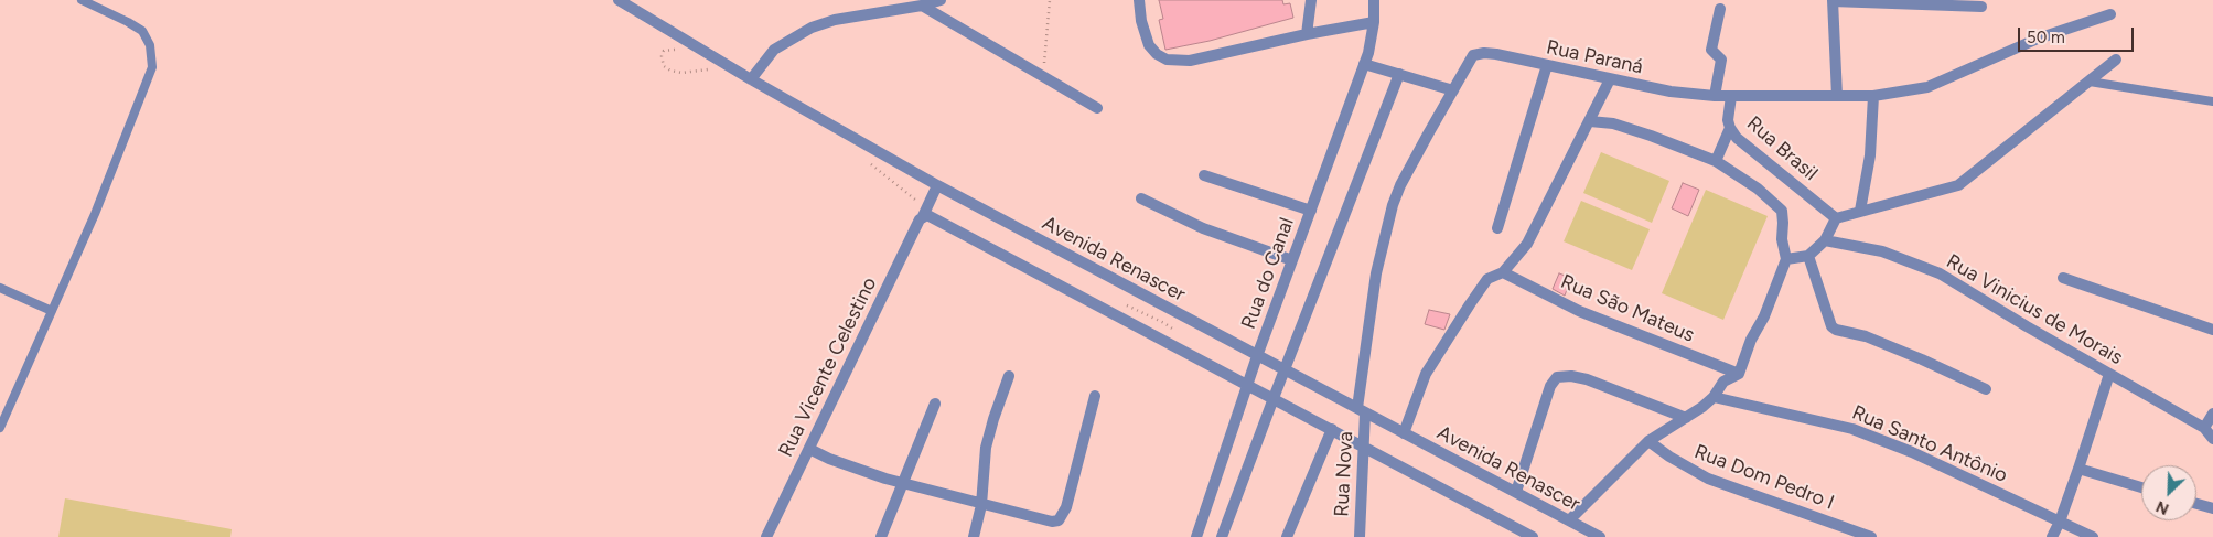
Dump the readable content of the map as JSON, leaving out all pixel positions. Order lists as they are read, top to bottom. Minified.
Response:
{"streets":{"street":["Rua Paraná","Rua Brasil","Avenida Renascer","Rua do Canal","Rua São Mateus","Rua Vinicius de Morais","Rua Vicente Celestino","Rua Santo Antônio","Rua Nova","Rua Dom Pedro I"]},"crossings":[["Rua Paraná","Rua Brasil"],["Rua Paraná","Rua Nova"],["Avenida Renascer","Rua do Canal"],["Avenida Renascer","Rua Vicente Celestino"],["Avenida Renascer","Rua Nova"]],"scale_bar":"50 m","north":"bottom left"}
